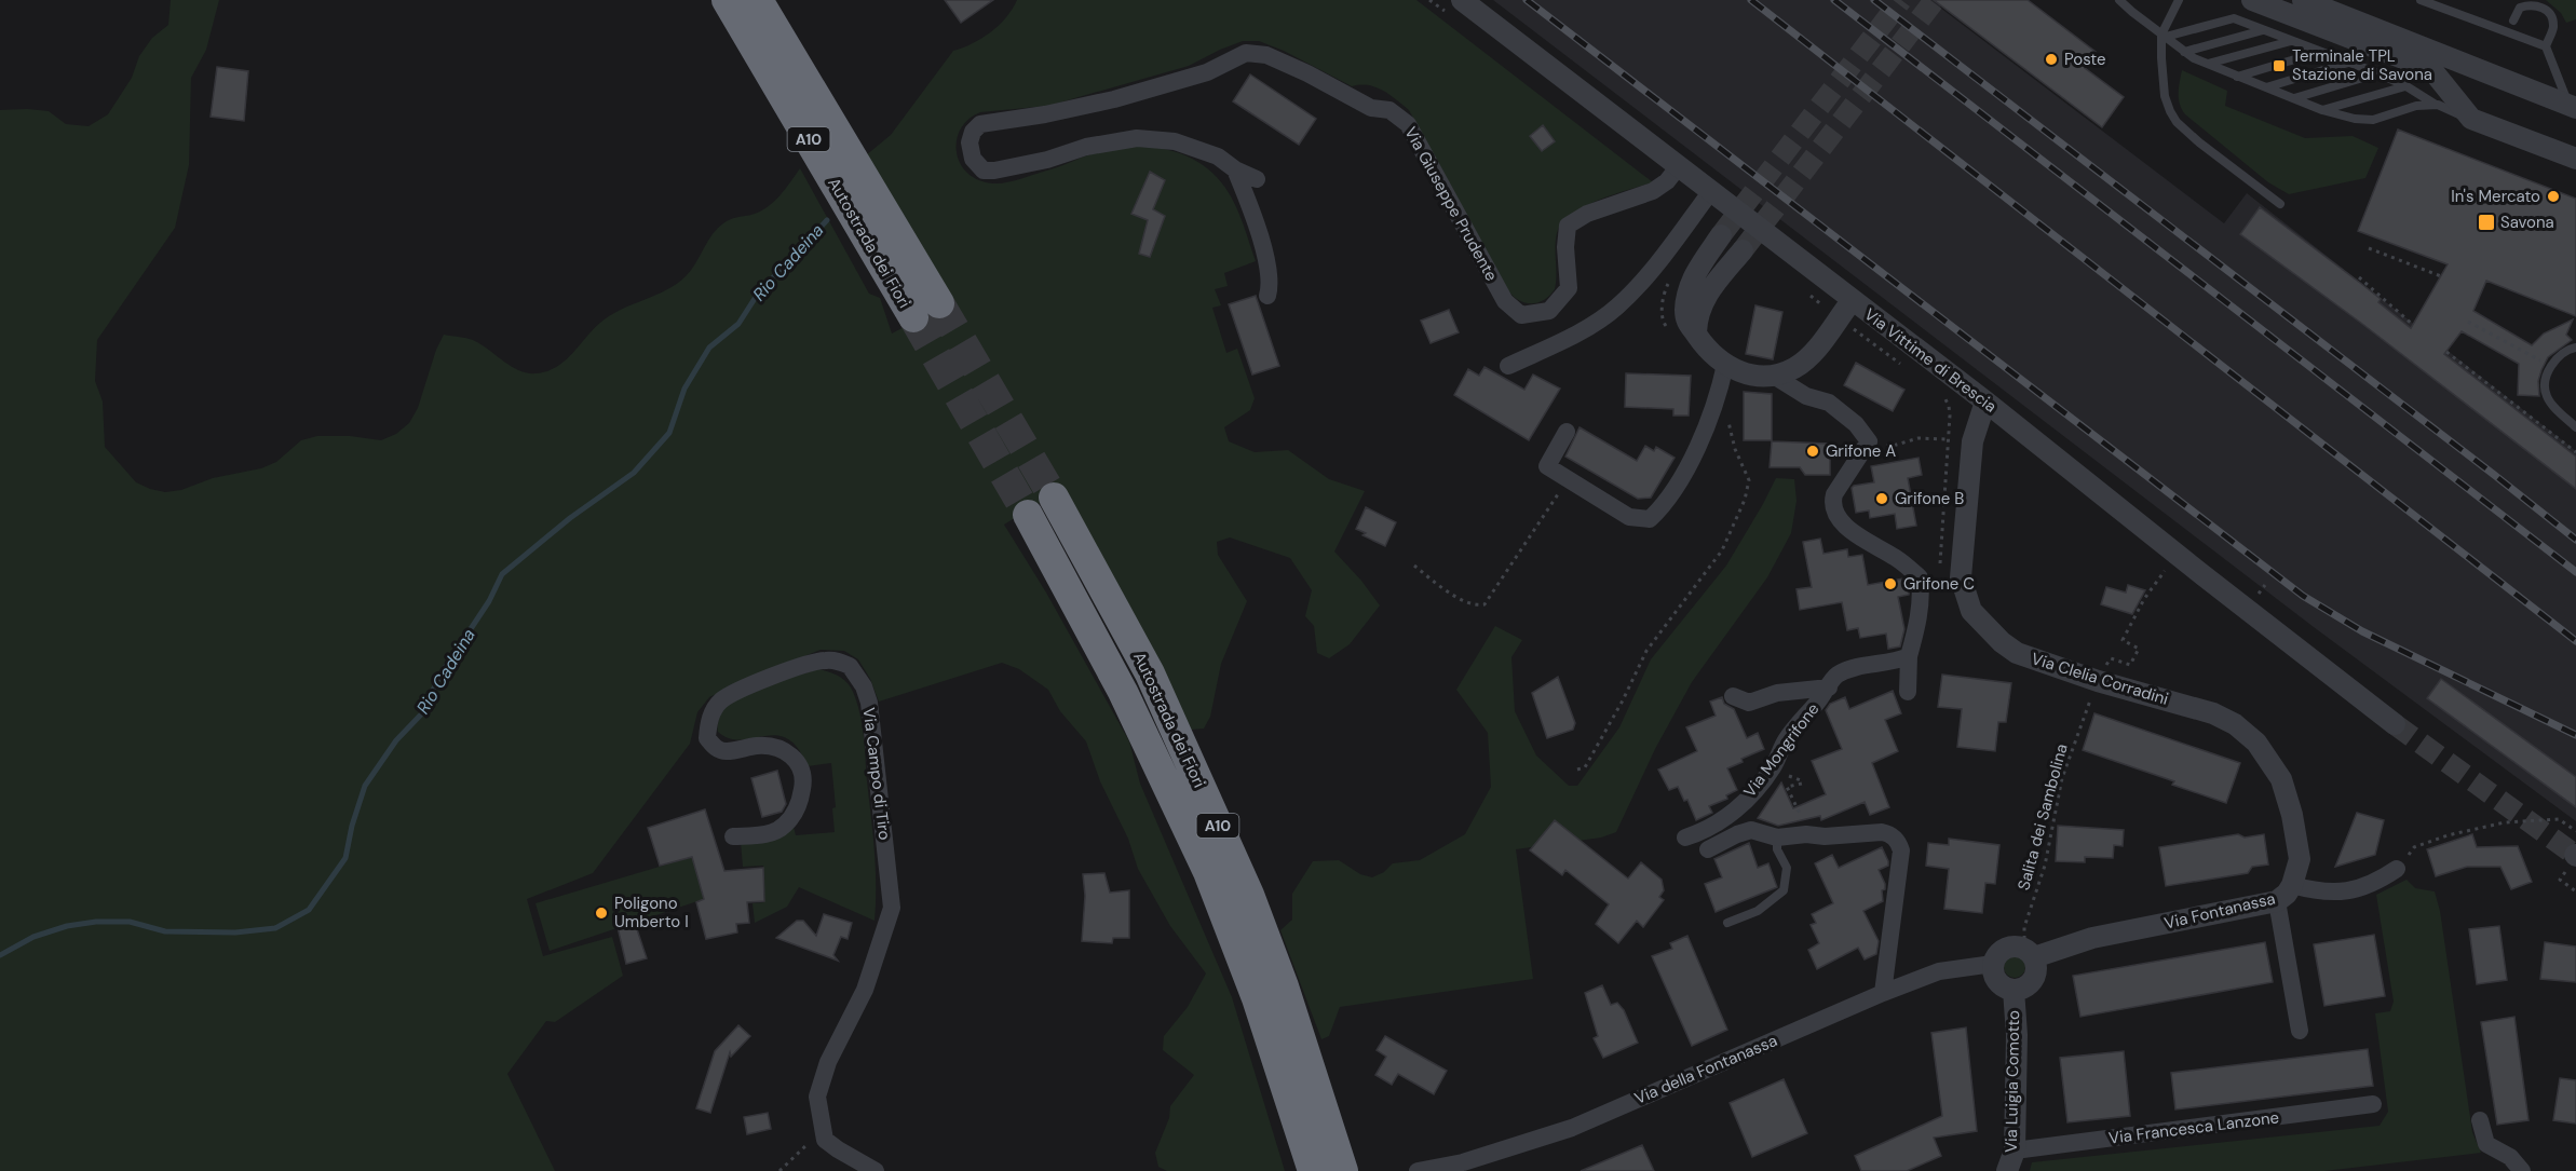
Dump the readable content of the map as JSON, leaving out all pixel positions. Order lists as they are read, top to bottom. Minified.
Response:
{"streets":{"highway":["A10","Autostrada dei Fiori"],"street":["Via Giuseppe Prudente","Via Vittime di Brescia","Via Clelia Corradini","Via Mongrifone","Via Campo di Tiro","Via Fontanassa","Via della Fontanassa","Via Luigia Comotto","Via Francesca Lanzone"],"path":["Salita dei Sambolina"]},"crossings":[["Via Giuseppe Prudente","Via Vittime di Brescia"],["Via Vittime di Brescia","Via Clelia Corradini"],["Via Clelia Corradini","Via Fontanassa"],["Salita dei Sambolina","Via Fontanassa"],["Salita dei Sambolina","Via della Fontanassa"],["Salita dei Sambolina","Via Luigia Comotto"],["Via Fontanassa","Via della Fontanassa"],["Via Fontanassa","Via Luigia Comotto"],["Via della Fontanassa","Via Luigia Comotto"],["Via Luigia Comotto","Via Francesca Lanzone"]],"water":["Rio Cadeina"],"places":{"other":["Poste","In's Mercato","Grifone A","Grifone B","Grifone C","Poligono Umberto I"],"transit":["Terminale TPL Stazione di Savona","Savona"]}}
